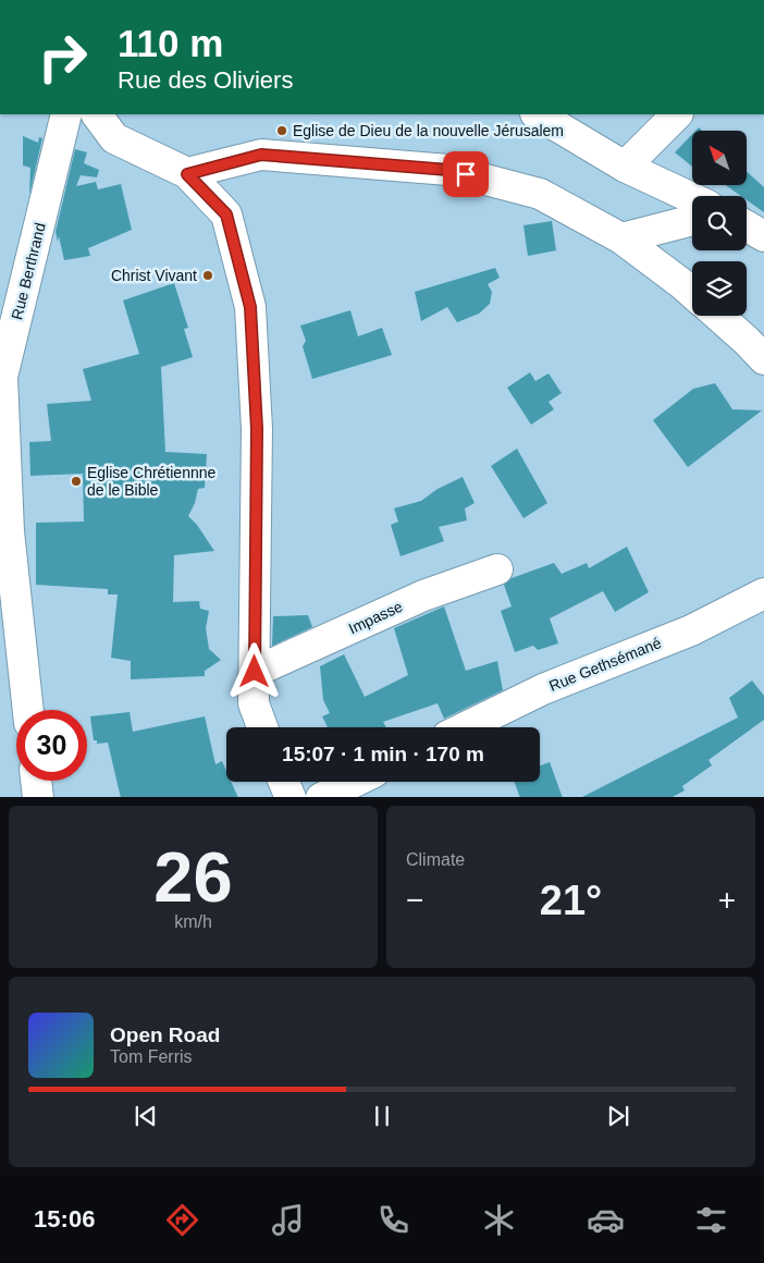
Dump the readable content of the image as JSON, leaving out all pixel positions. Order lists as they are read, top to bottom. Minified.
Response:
{"streets":{"street":["Rue Berthrand","Impasse","Rue Gethsémané"]},"places":["Eglise de Dieu de la nouvelle Jérusalem","Christ Vivant","Eglise Chrétiennne de le Bible"],"north":"top left","page":{"turn":["110 m","Rue des Oliviers"],"limit":"30","trip":"15:07 · 1 min · 170 m","tile":[["26","km/h"],"Climate"],"heat":["−","21°","+"],"song":["Open Road","Tom Ferris"],"tabs":"15:06"}}
